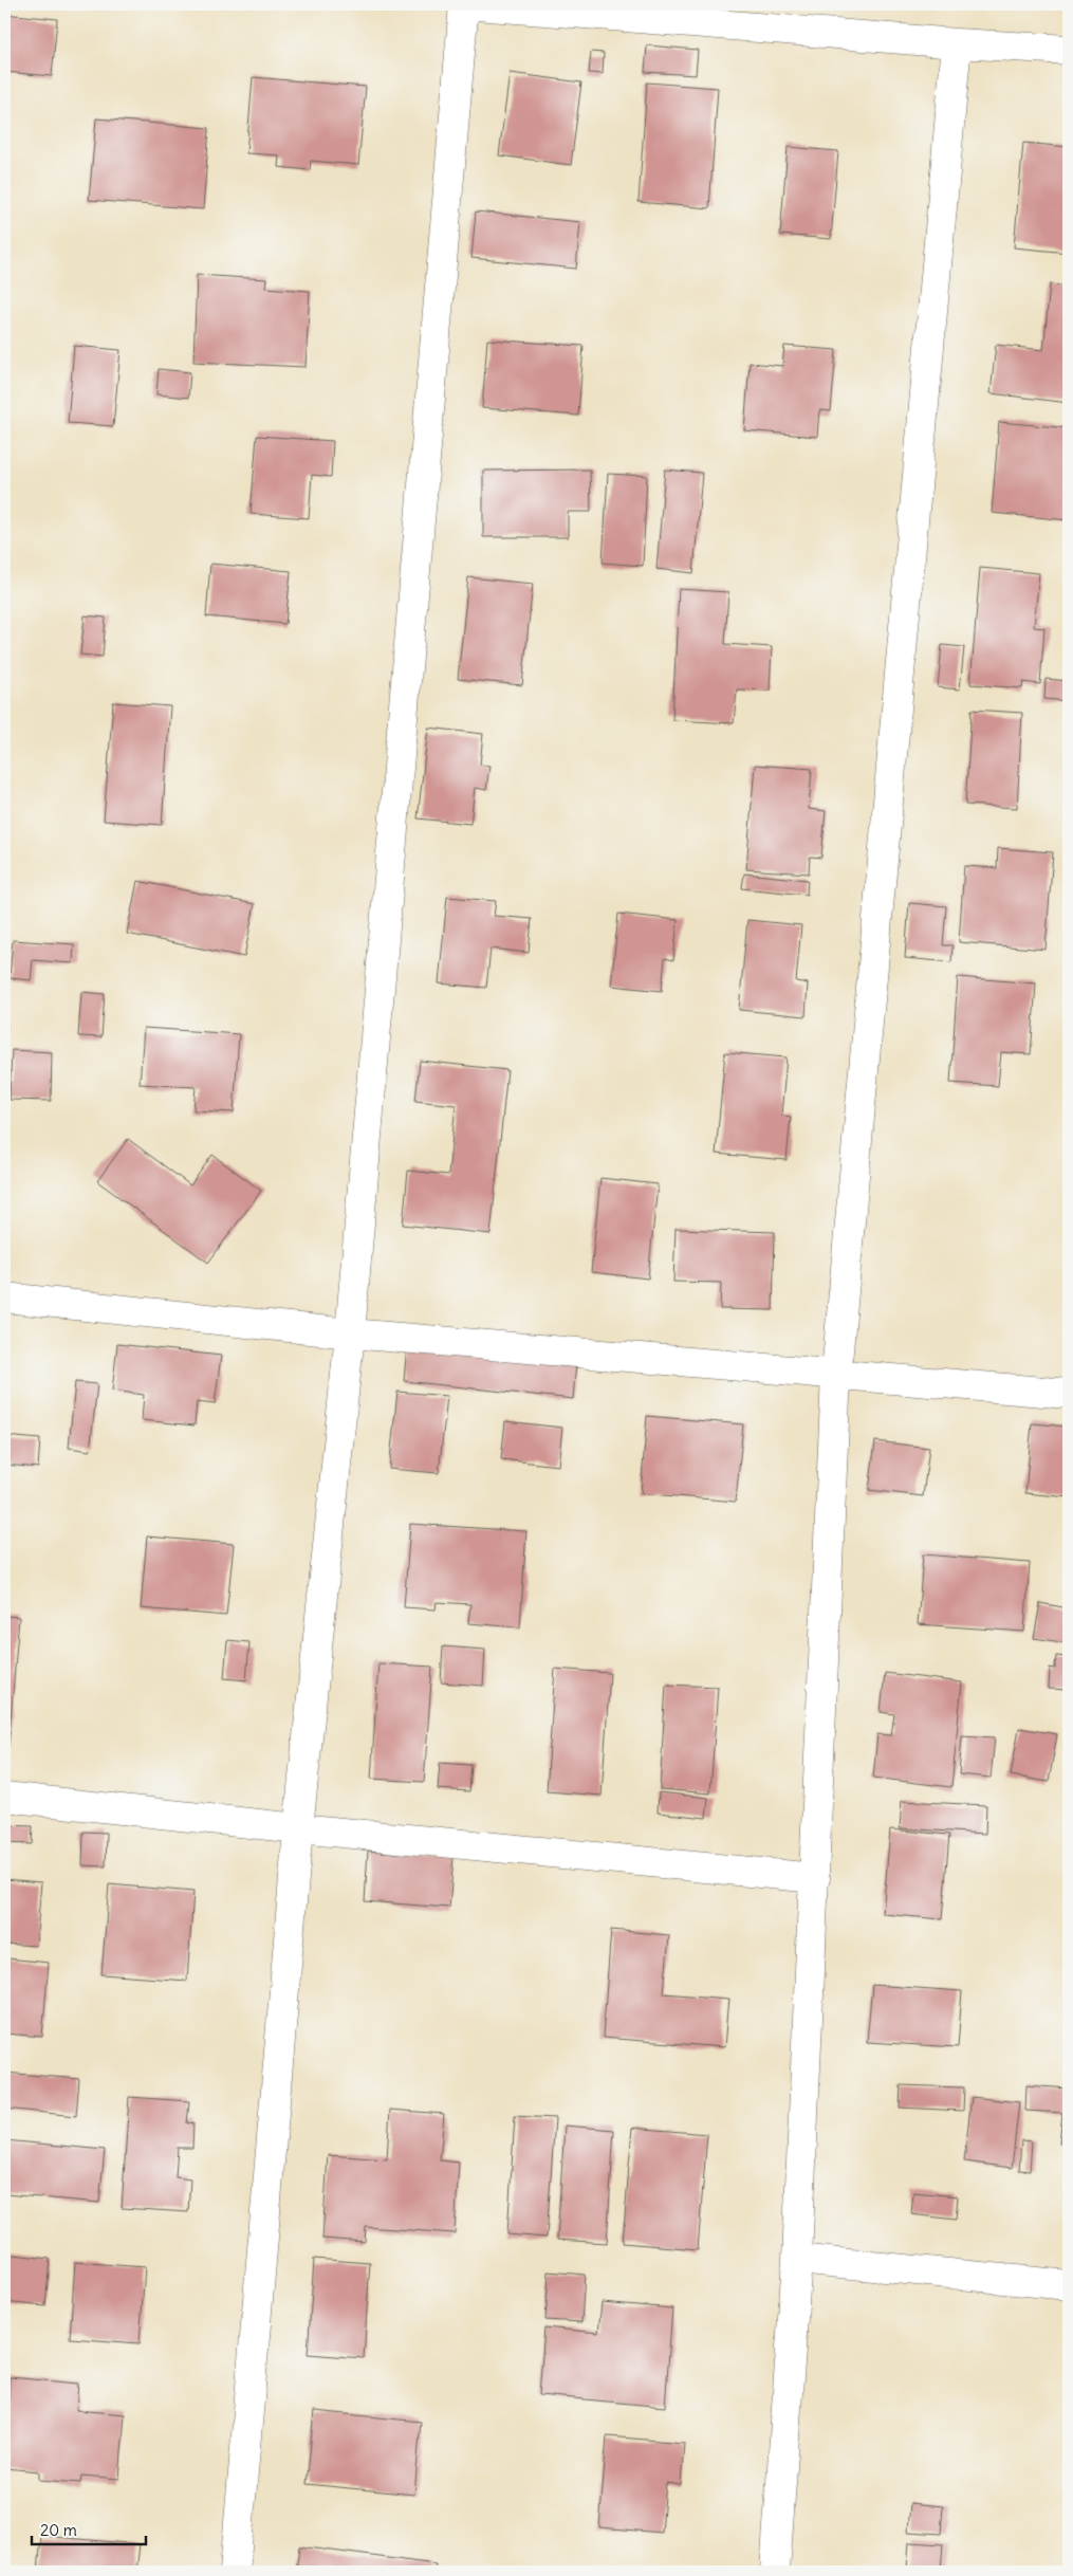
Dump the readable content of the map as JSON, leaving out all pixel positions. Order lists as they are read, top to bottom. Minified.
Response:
{"scale_bar":"20 m"}
